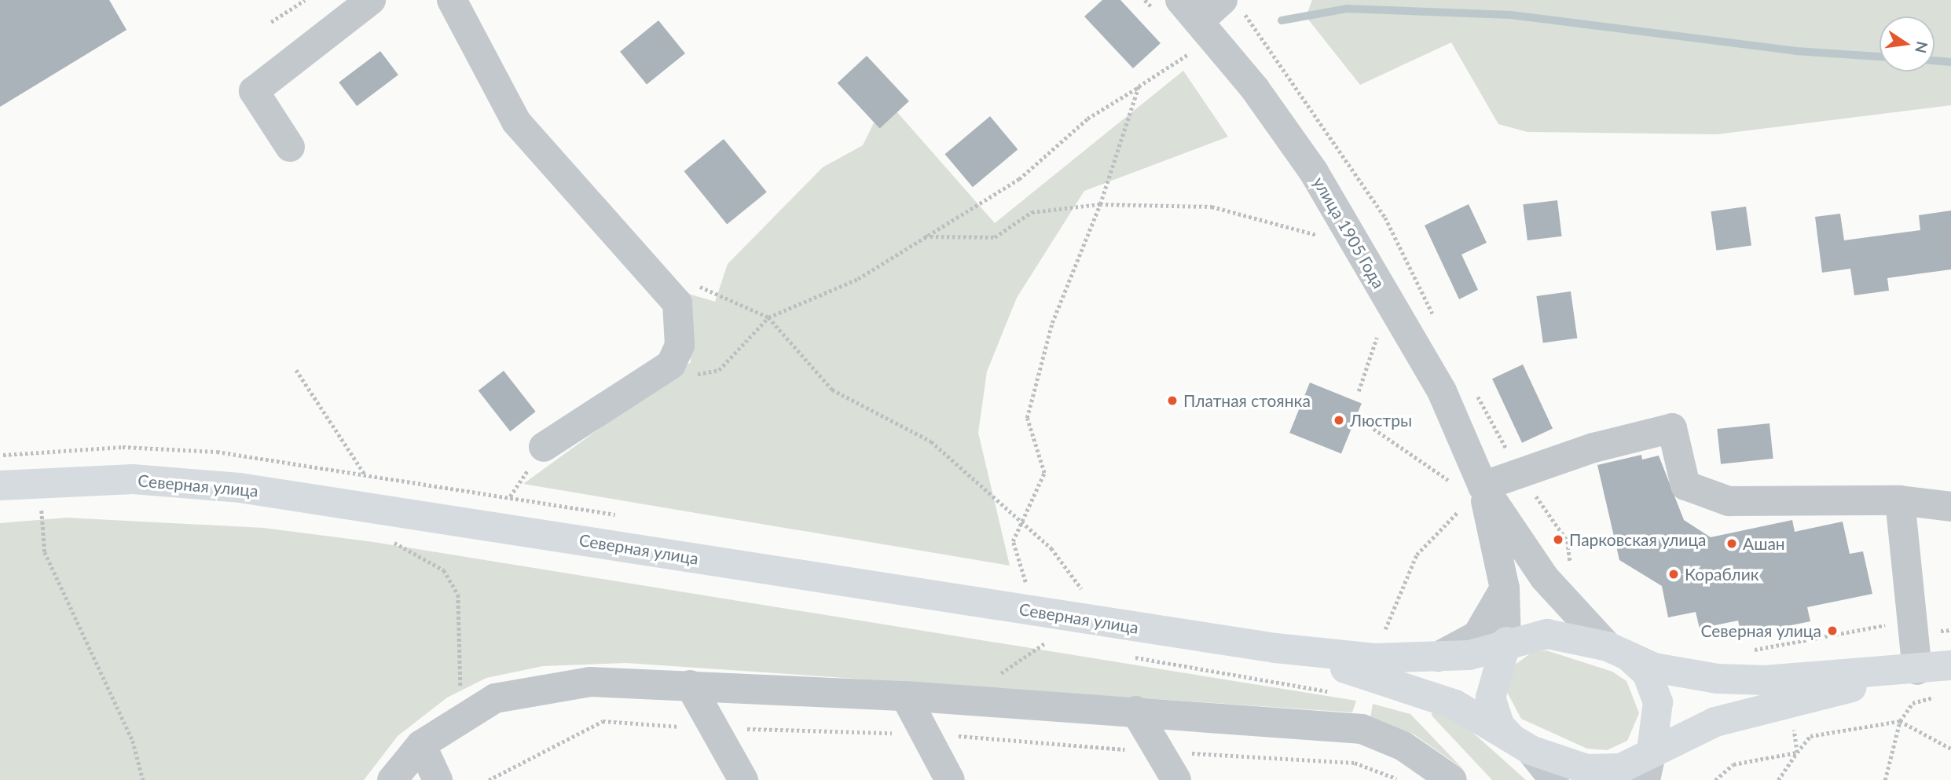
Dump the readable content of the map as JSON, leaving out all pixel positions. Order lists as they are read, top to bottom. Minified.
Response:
{"streets":{"main road":["Северная улица"],"street":["улица 1905 Года"]},"crossings":[["улица 1905 Года","Северная улица"]],"places":["Платная стоянка","Люстры","Парковская улица","Ашан","Кораблик","Северная улица"],"north":"right"}
